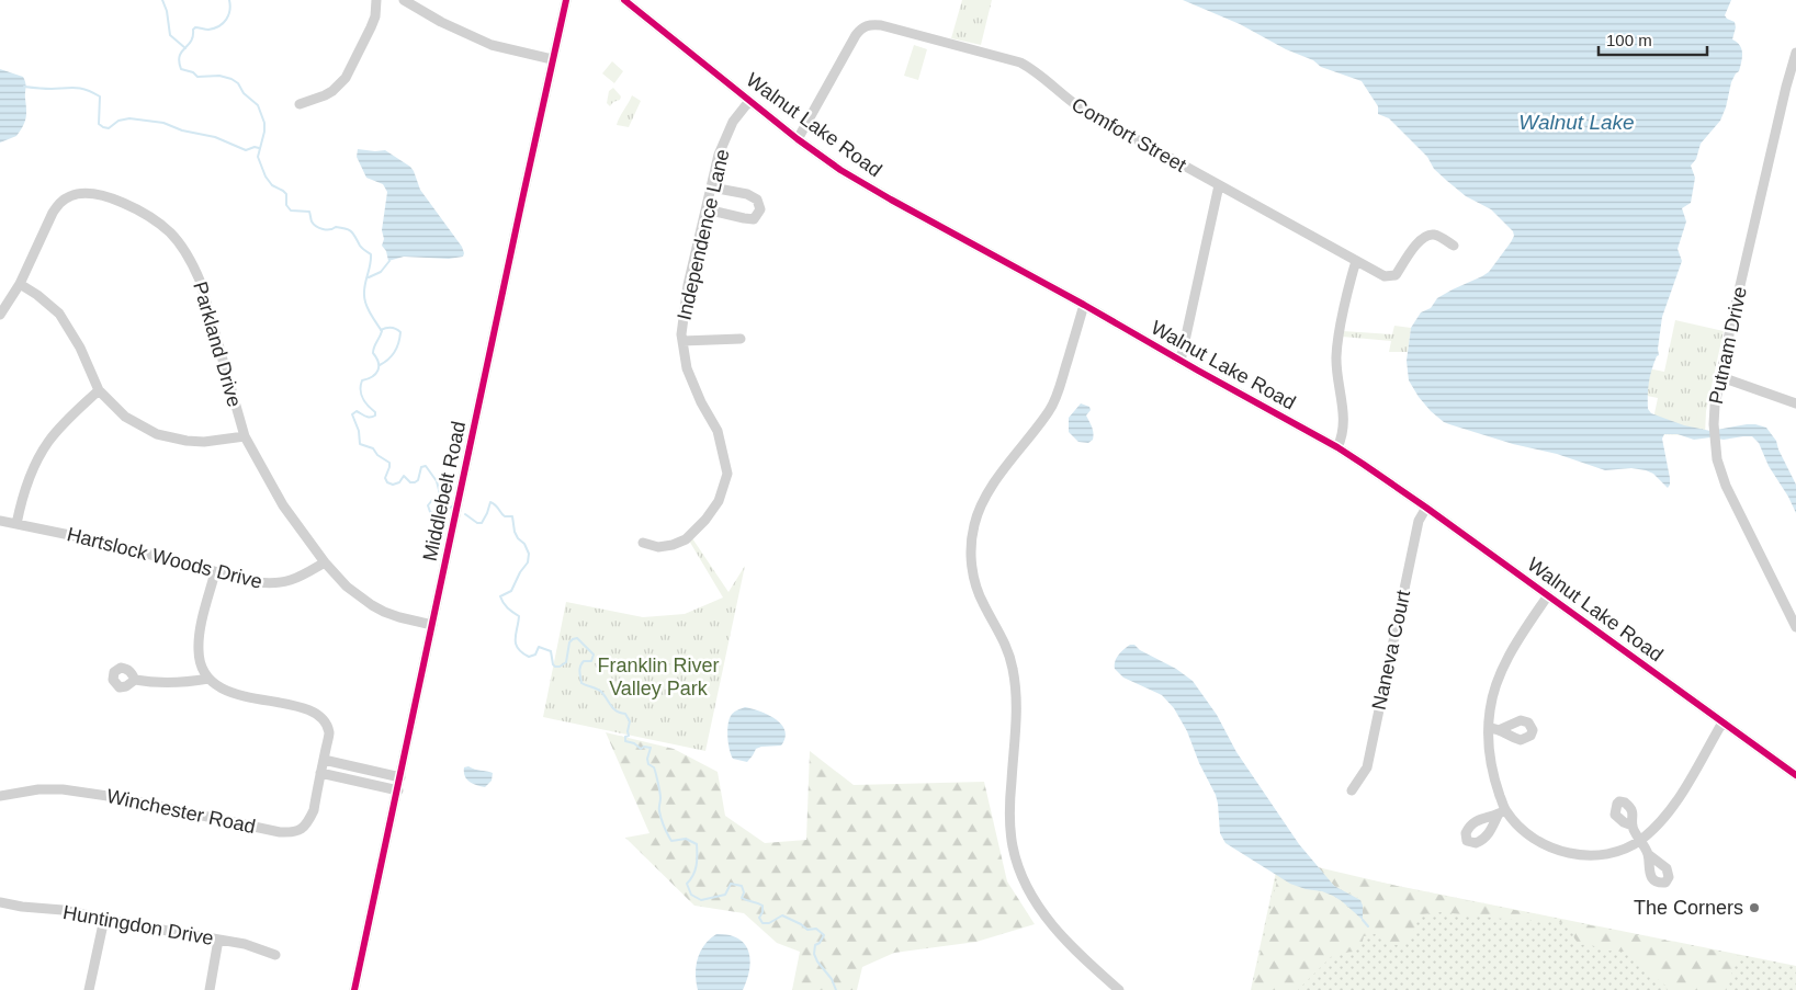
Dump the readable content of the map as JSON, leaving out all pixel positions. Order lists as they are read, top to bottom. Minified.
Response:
{"streets":{"street":["Walnut Lake Road","Comfort Street","Independence Lane","Parkland Drive","Putnam Drive","Middlebelt Road","Hartslock Woods Drive","Naneva Court","Winchester Road","Huntingdon Drive"]},"crossings":[["Walnut Lake Road","Comfort Street"],["Walnut Lake Road","Independence Lane"],["Walnut Lake Road","Naneva Court"],["Parkland Drive","Middlebelt Road"],["Parkland Drive","Hartslock Woods Drive"]],"water":["Walnut Lake"],"parks":["Franklin River Valley Park"],"places":["The Corners"],"scale_bar":"100 m"}
